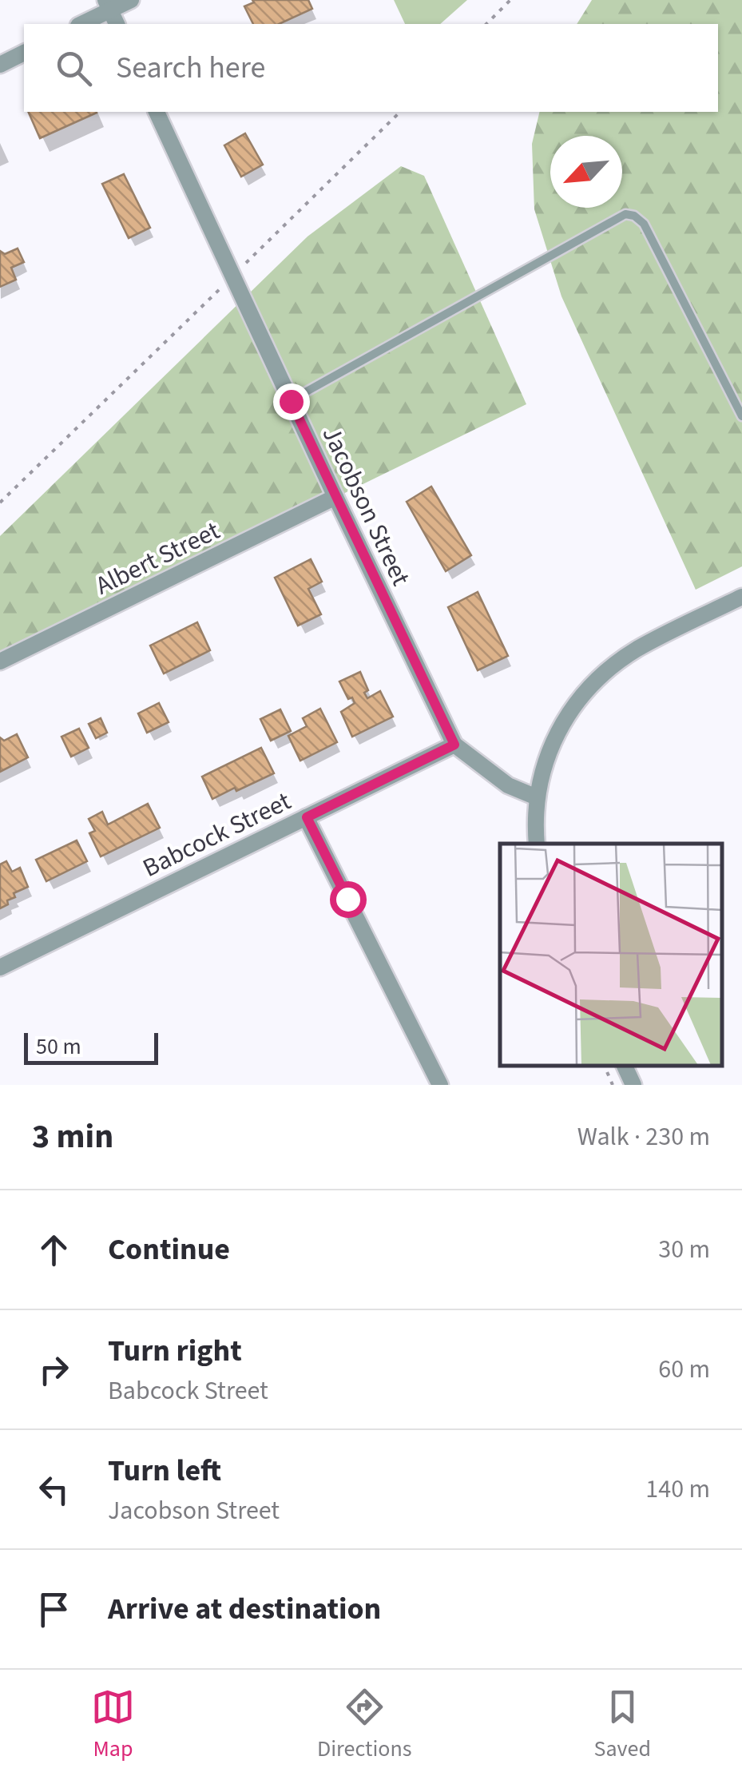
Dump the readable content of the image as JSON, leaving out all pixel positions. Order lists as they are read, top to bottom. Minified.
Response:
{"streets":{"street":["Jacobson Street","Albert Street","Babcock Street"]},"crossings":[["Jacobson Street","Albert Street"],["Jacobson Street","Babcock Street"]],"scale_bar":"50 m","north":"bottom left","page":{"search":"Search here","scale":"50 m","heading":["3 min","Walk · 230 m"],"list":[["Continue","30 m"],["Turn right","Babcock Street","60 m"],["Turn left","Jacobson Street","140 m"],"Arrive at destination"],"nav":["Map","Directions","Saved"]}}
